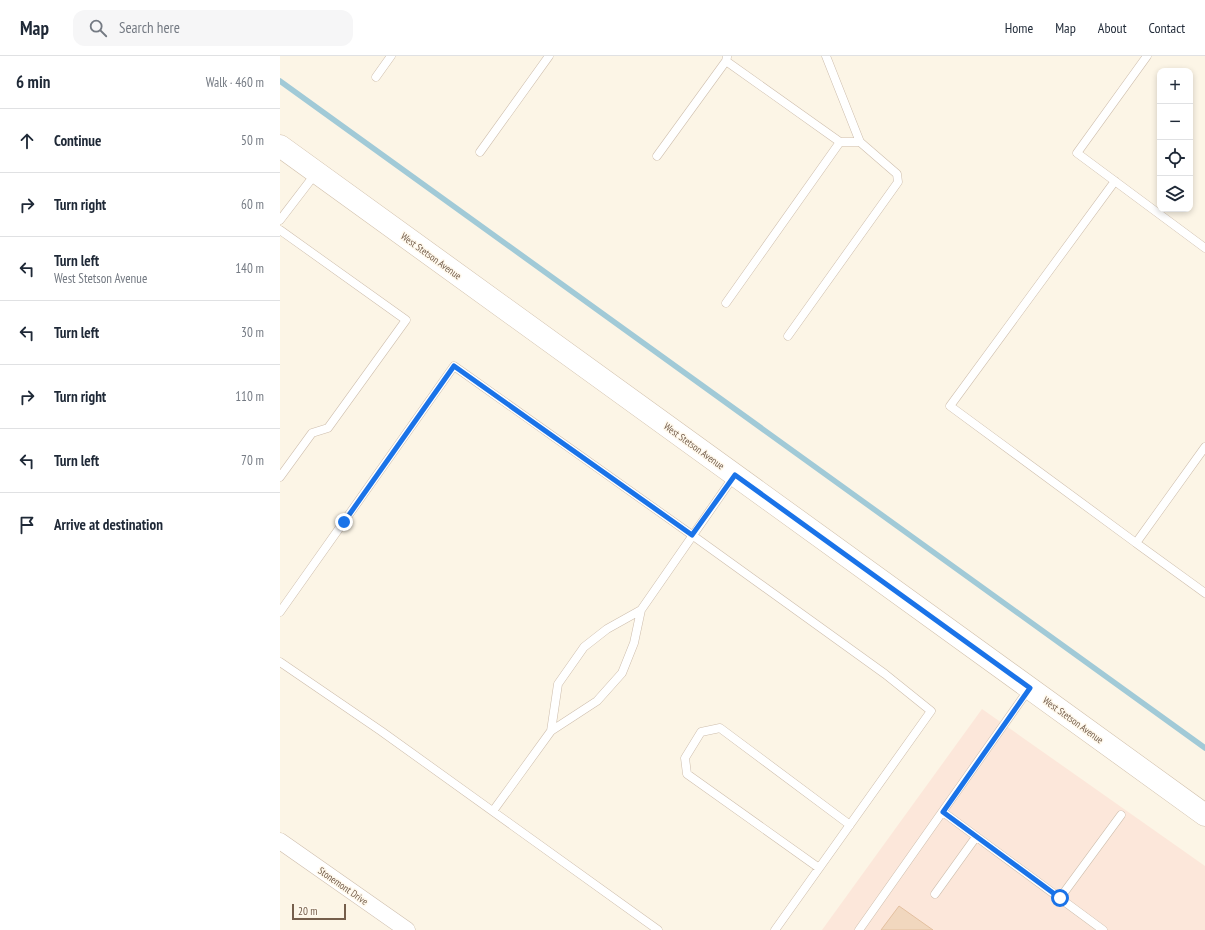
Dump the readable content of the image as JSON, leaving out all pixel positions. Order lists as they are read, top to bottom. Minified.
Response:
{"streets":{"main road":["West Stetson Avenue"],"street":["Stonemont Drive"]},"scale_bar":"20 m","page":{"header":"Map","search":"Search here","nav":["Home","Map","About","Contact"],"heading":["6 min","Walk · 460 m"],"map_buttons":["+","−"],"list":[["Continue","50 m"],["Turn right","60 m"],["Turn left","West Stetson Avenue","140 m"],["Turn left","30 m"],["Turn right","110 m"],["Turn left","70 m"],"Arrive at destination"],"scale":"20 m"}}
